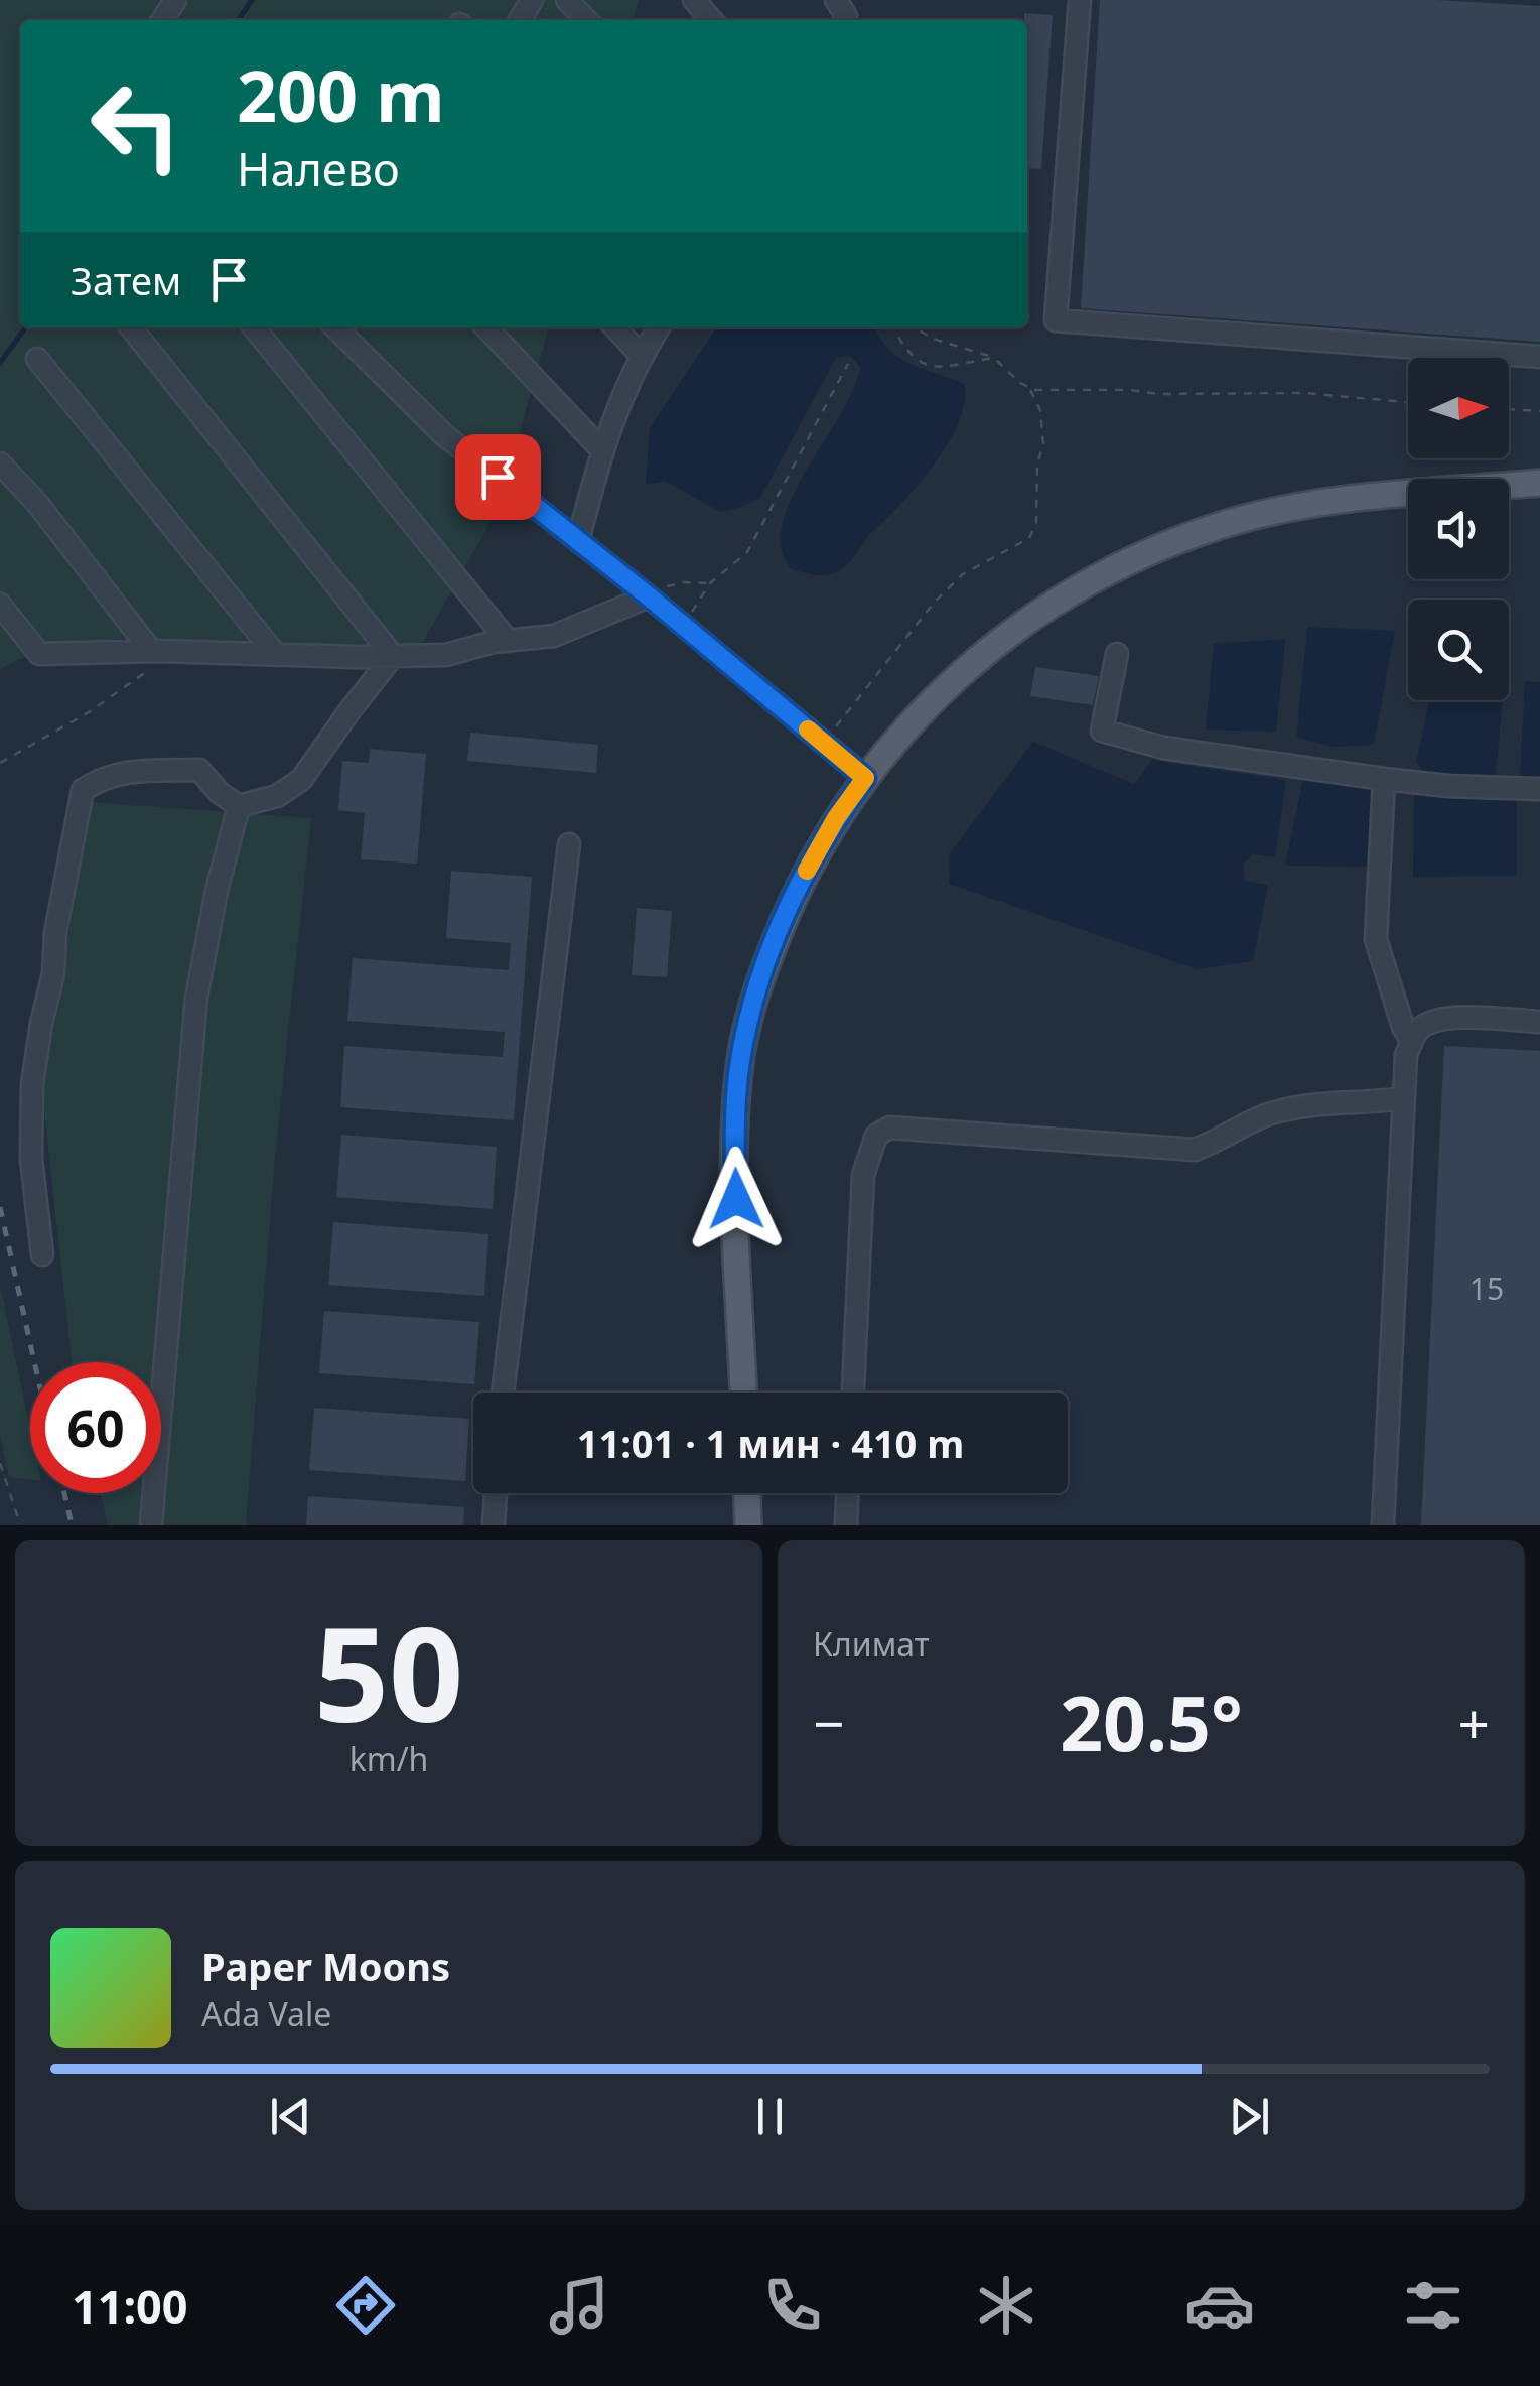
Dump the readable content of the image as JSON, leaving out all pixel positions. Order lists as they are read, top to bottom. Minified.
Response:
{"house_numbers":["15"],"north":"right","page":{"turn":["200 m","Налево"],"then":"Затем","limit":"60","trip":"11:01 · 1 мин · 410 m","tile":[["50","km/h"],"Климат"],"heat":["−","20.5°","+"],"song":["Paper Moons","Ada Vale"],"tabs":"11:00"}}
